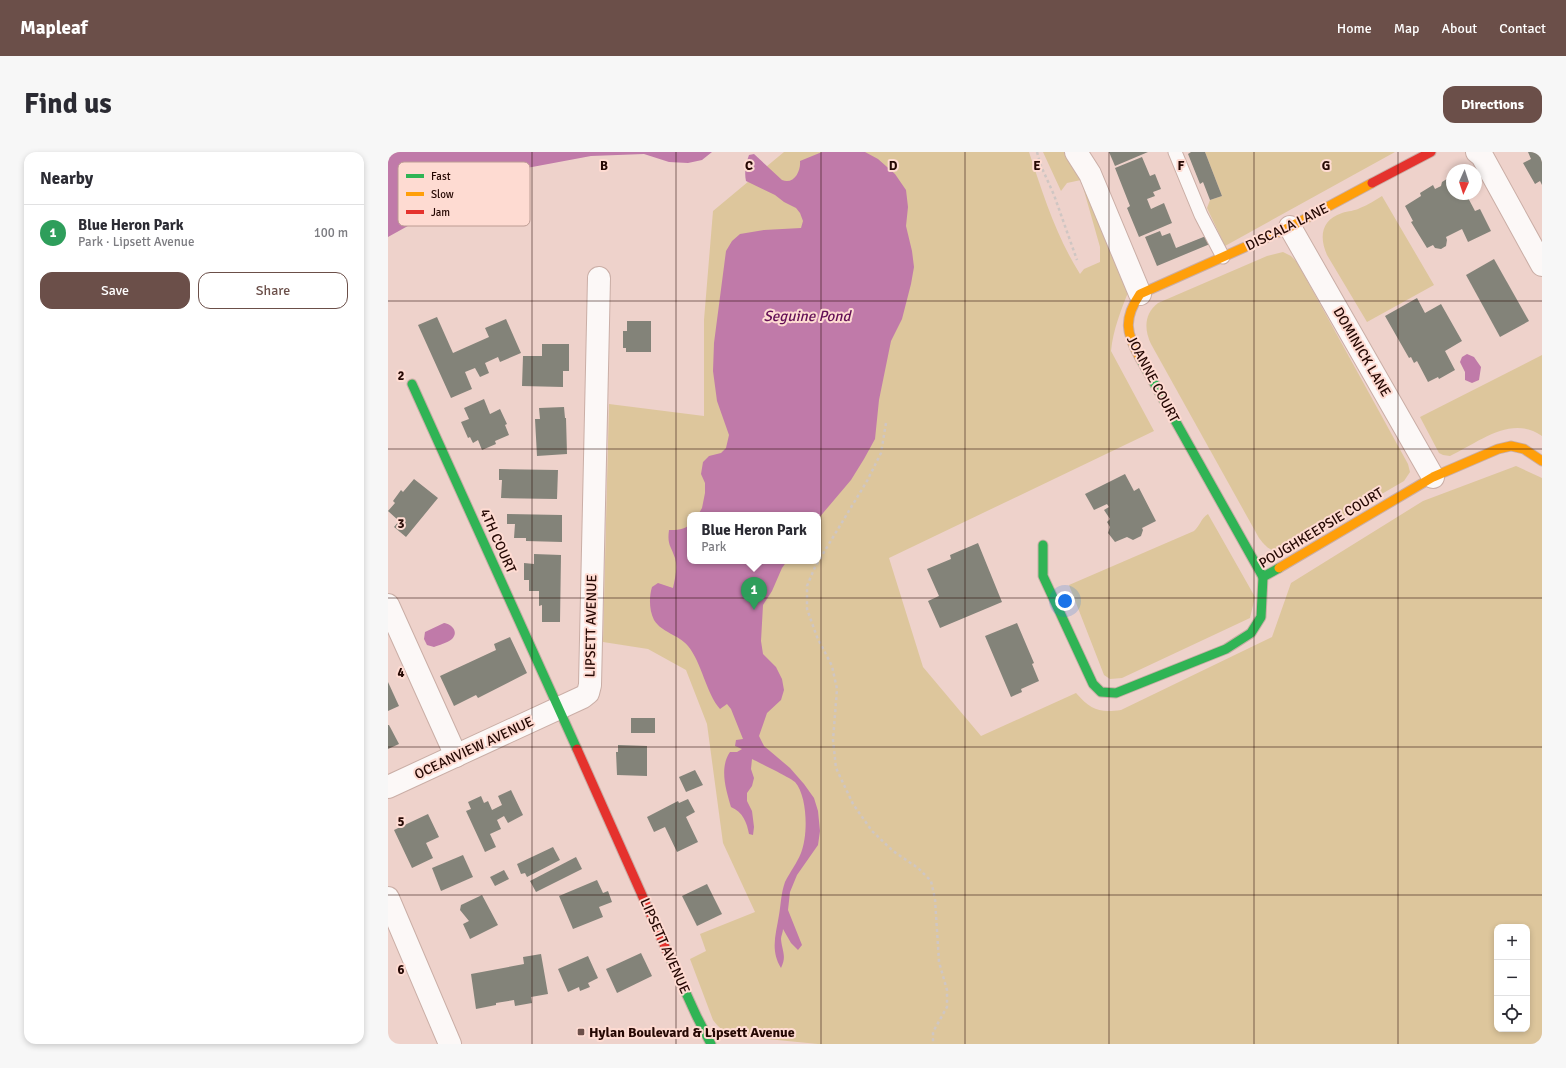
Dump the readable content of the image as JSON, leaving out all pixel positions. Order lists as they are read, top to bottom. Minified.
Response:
{"streets":{"street":["DISCALA LANE","DOMINICK LANE","JOANNE COURT","POUGHKEEPSIE COURT","4TH COURT","LIPSETT AVENUE","OCEANVIEW AVENUE"]},"crossings":[["DISCALA LANE","DOMINICK LANE"],["DISCALA LANE","JOANNE COURT"],["DOMINICK LANE","POUGHKEEPSIE COURT"],["JOANNE COURT","POUGHKEEPSIE COURT"],["4TH COURT","LIPSETT AVENUE"],["4TH COURT","OCEANVIEW AVENUE"],["LIPSETT AVENUE","OCEANVIEW AVENUE"]],"water":["Seguine Pond"],"places":{"transit":["Hylan Boulevard & Lipsett Avenue"]},"legend":["Fast","Slow","Jam"],"north":"bottom","page":{"header":"Mapleaf","nav":["Home","Map","About","Contact"],"buttons":["Directions",["Save","Share"]],"title":"Find us","heading":"Nearby","list":[{"mark":"1","name":"Blue Heron Park","note":"Park · Lipsett Avenue","value":"100 m"}],"popup":["Blue Heron Park","Park"],"pins":"1","map_buttons":["+","−"]},"grid":{"columns":["B","C","D","E","F","G"],"rows":["2","3","4","5","6"]}}
